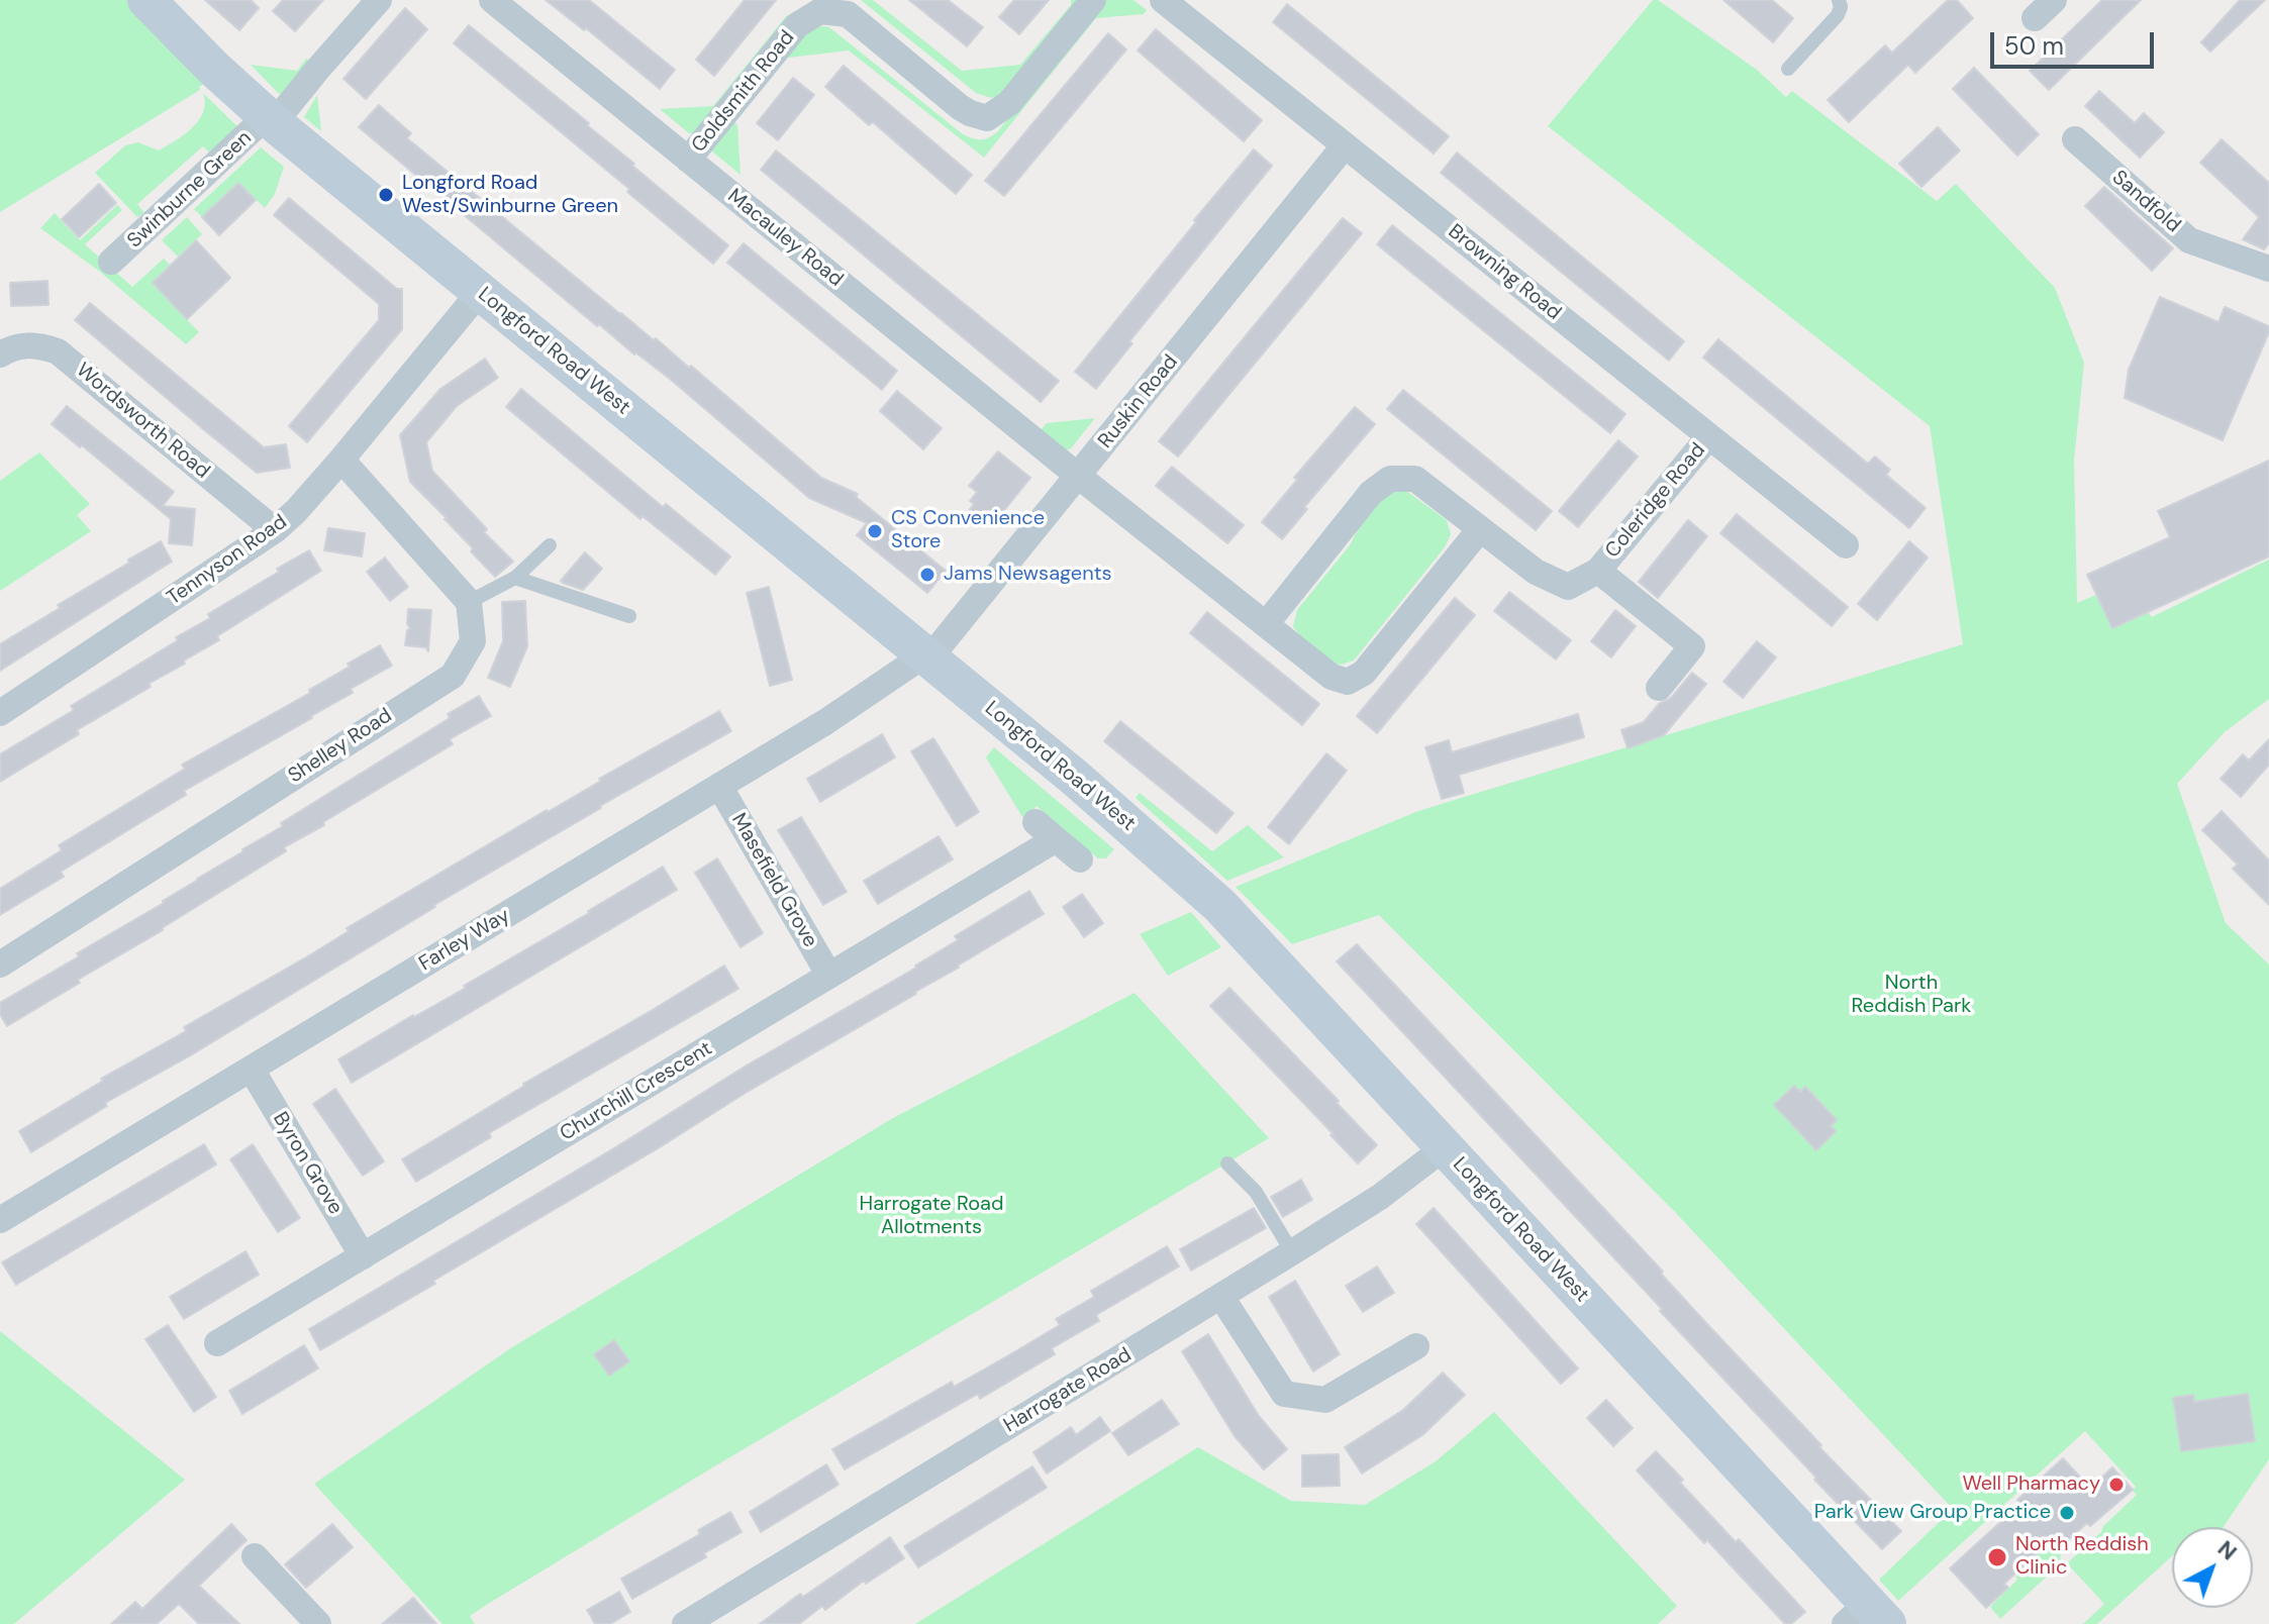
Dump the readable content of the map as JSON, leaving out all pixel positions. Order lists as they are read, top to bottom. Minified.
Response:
{"streets":{"street":["Goldsmith Road","Swinburne Green","Sandfold","Macauley Road","Browning Road","Longford Road West","Ruskin Road","Wordsworth Road","Coleridge Road","Tennyson Road","Shelley Road","Masefield Grove","Farley Way","Churchill Crescent","Byron Grove","Harrogate Road"]},"crossings":[["Goldsmith Road","Macauley Road"],["Swinburne Green","Longford Road West"],["Macauley Road","Ruskin Road"],["Browning Road","Ruskin Road"],["Browning Road","Coleridge Road"],["Longford Road West","Ruskin Road"],["Longford Road West","Tennyson Road"],["Longford Road West","Farley Way"],["Longford Road West","Harrogate Road"],["Ruskin Road","Farley Way"],["Wordsworth Road","Tennyson Road"],["Masefield Grove","Farley Way"],["Masefield Grove","Churchill Crescent"],["Farley Way","Byron Grove"],["Churchill Crescent","Byron Grove"]],"parks":["North Reddish Park","Harrogate Road Allotments"],"places":["Longford Road West/Swinburne Green","CS Convenience Store","Jams Newsagents","Well Pharmacy","Park View Group Practice","North Reddish Clinic"],"scale_bar":"50 m","north":"top right"}
